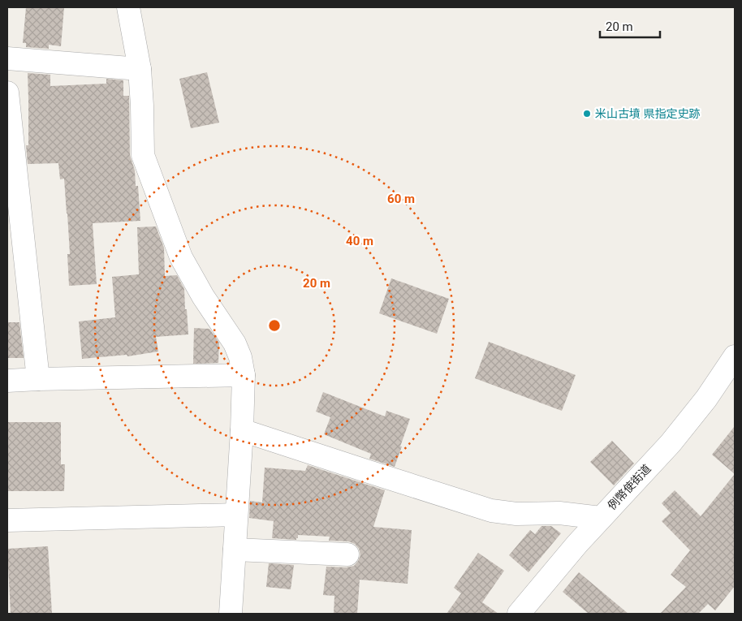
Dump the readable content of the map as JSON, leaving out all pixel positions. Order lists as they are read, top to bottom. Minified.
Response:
{"streets":{"street":["例幣使街道"]},"places":["米山古墳 県指定史跡"],"scale_bar":"20 m","rings":["60 m","40 m","20 m"]}
